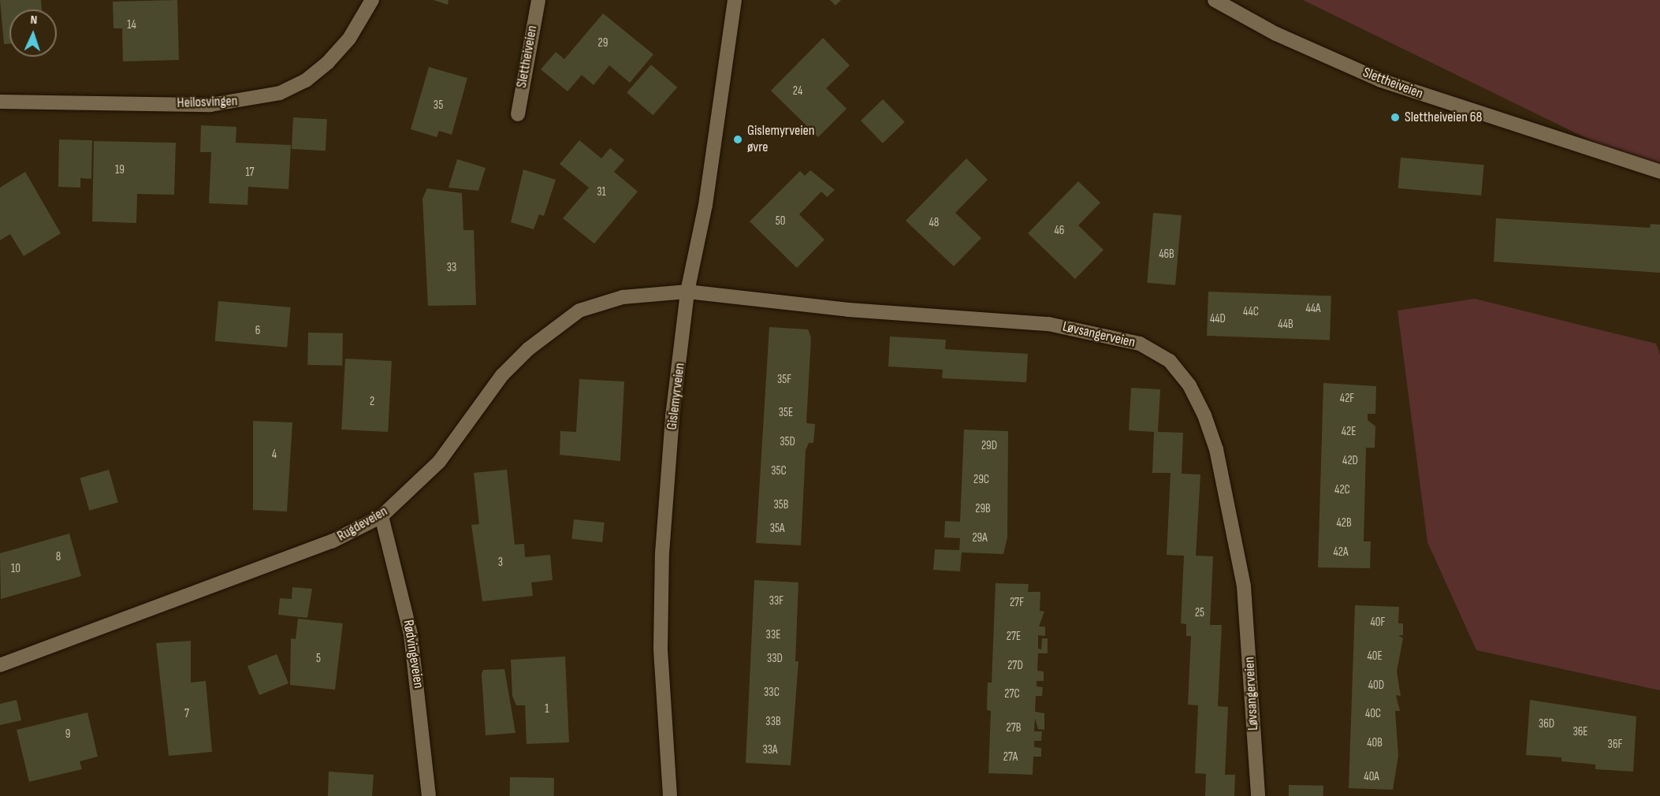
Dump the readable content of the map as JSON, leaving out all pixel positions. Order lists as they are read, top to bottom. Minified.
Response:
{"streets":{"street":["Slettheiveien","Heilosvingen","Løvsangerveien","Gislemyrveien","Rugdeveien","Rødvingeveien"]},"crossings":[["Løvsangerveien","Gislemyrveien"],["Løvsangerveien","Rugdeveien"],["Gislemyrveien","Rugdeveien"],["Rugdeveien","Rødvingeveien"]],"places":["Slettheiveien 68","Gislemyrveien øvre"],"house_numbers":["14","29","24","35","19","17","31","50","48","46","46B","33","44A","44C","44D","44B","6","35F","42F","2","35E","42E","35D","29D","4","42D","35C","29C","42C","35B","29B","42B","35A","29A","42A","8","3","10","33F","27F","25","40F","33E","27E","40E","5","33D","27D","40D","33C","27C","1","7","40C","33B","36D","27B","36E","9","40B","36F","33A","27A","40A"],"north":"top"}
